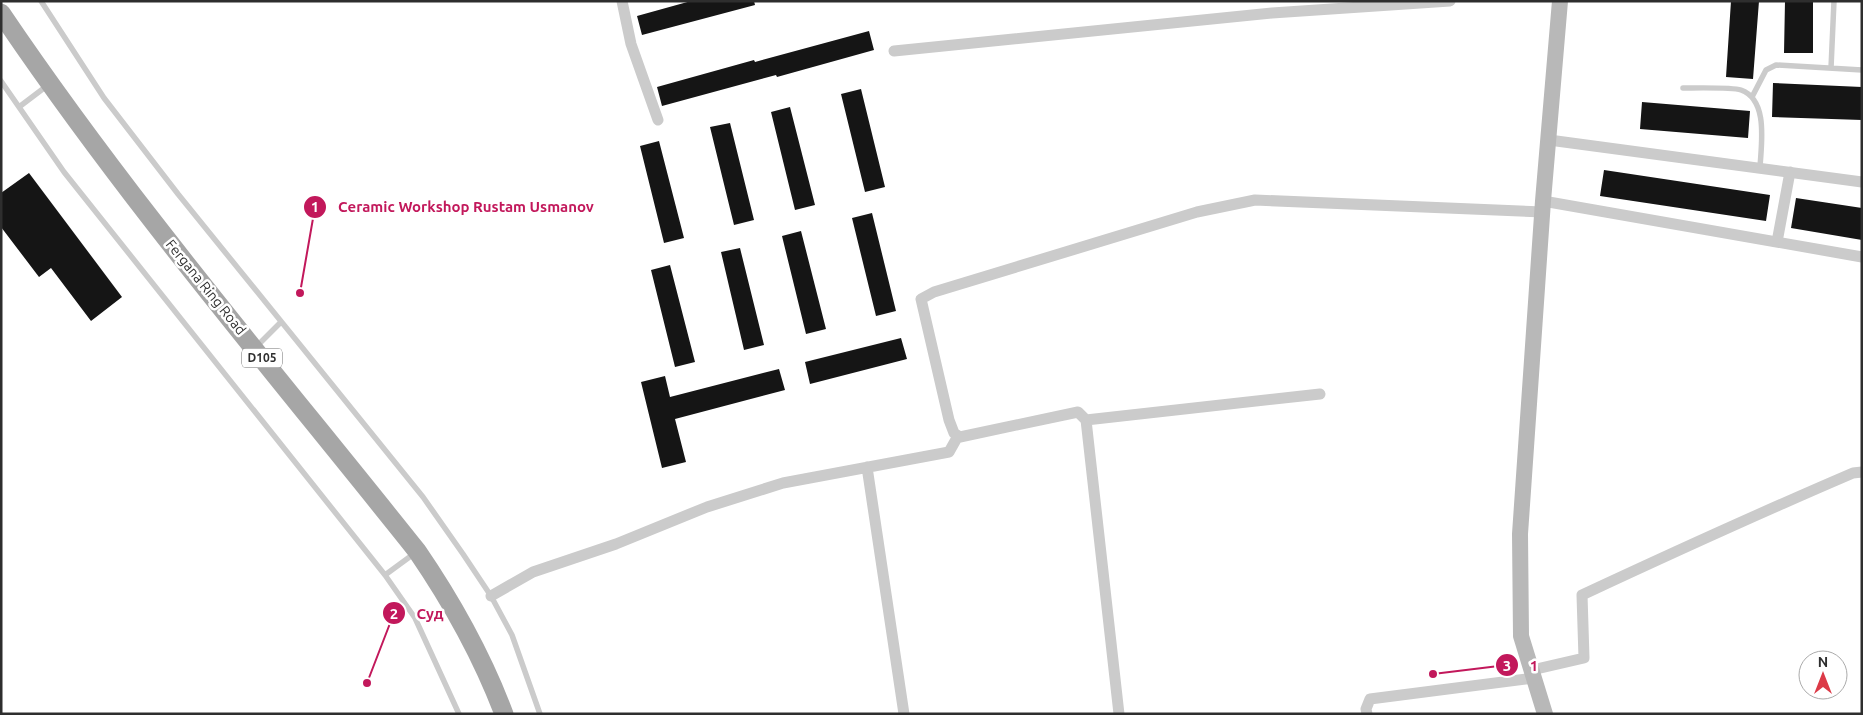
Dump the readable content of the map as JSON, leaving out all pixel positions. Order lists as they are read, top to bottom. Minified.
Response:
{"streets":{"main road":["Fergana Ring Road","D105"]},"places":["Ceramic Workshop Rustam Usmanov","1","Суд"],"north":"top"}
